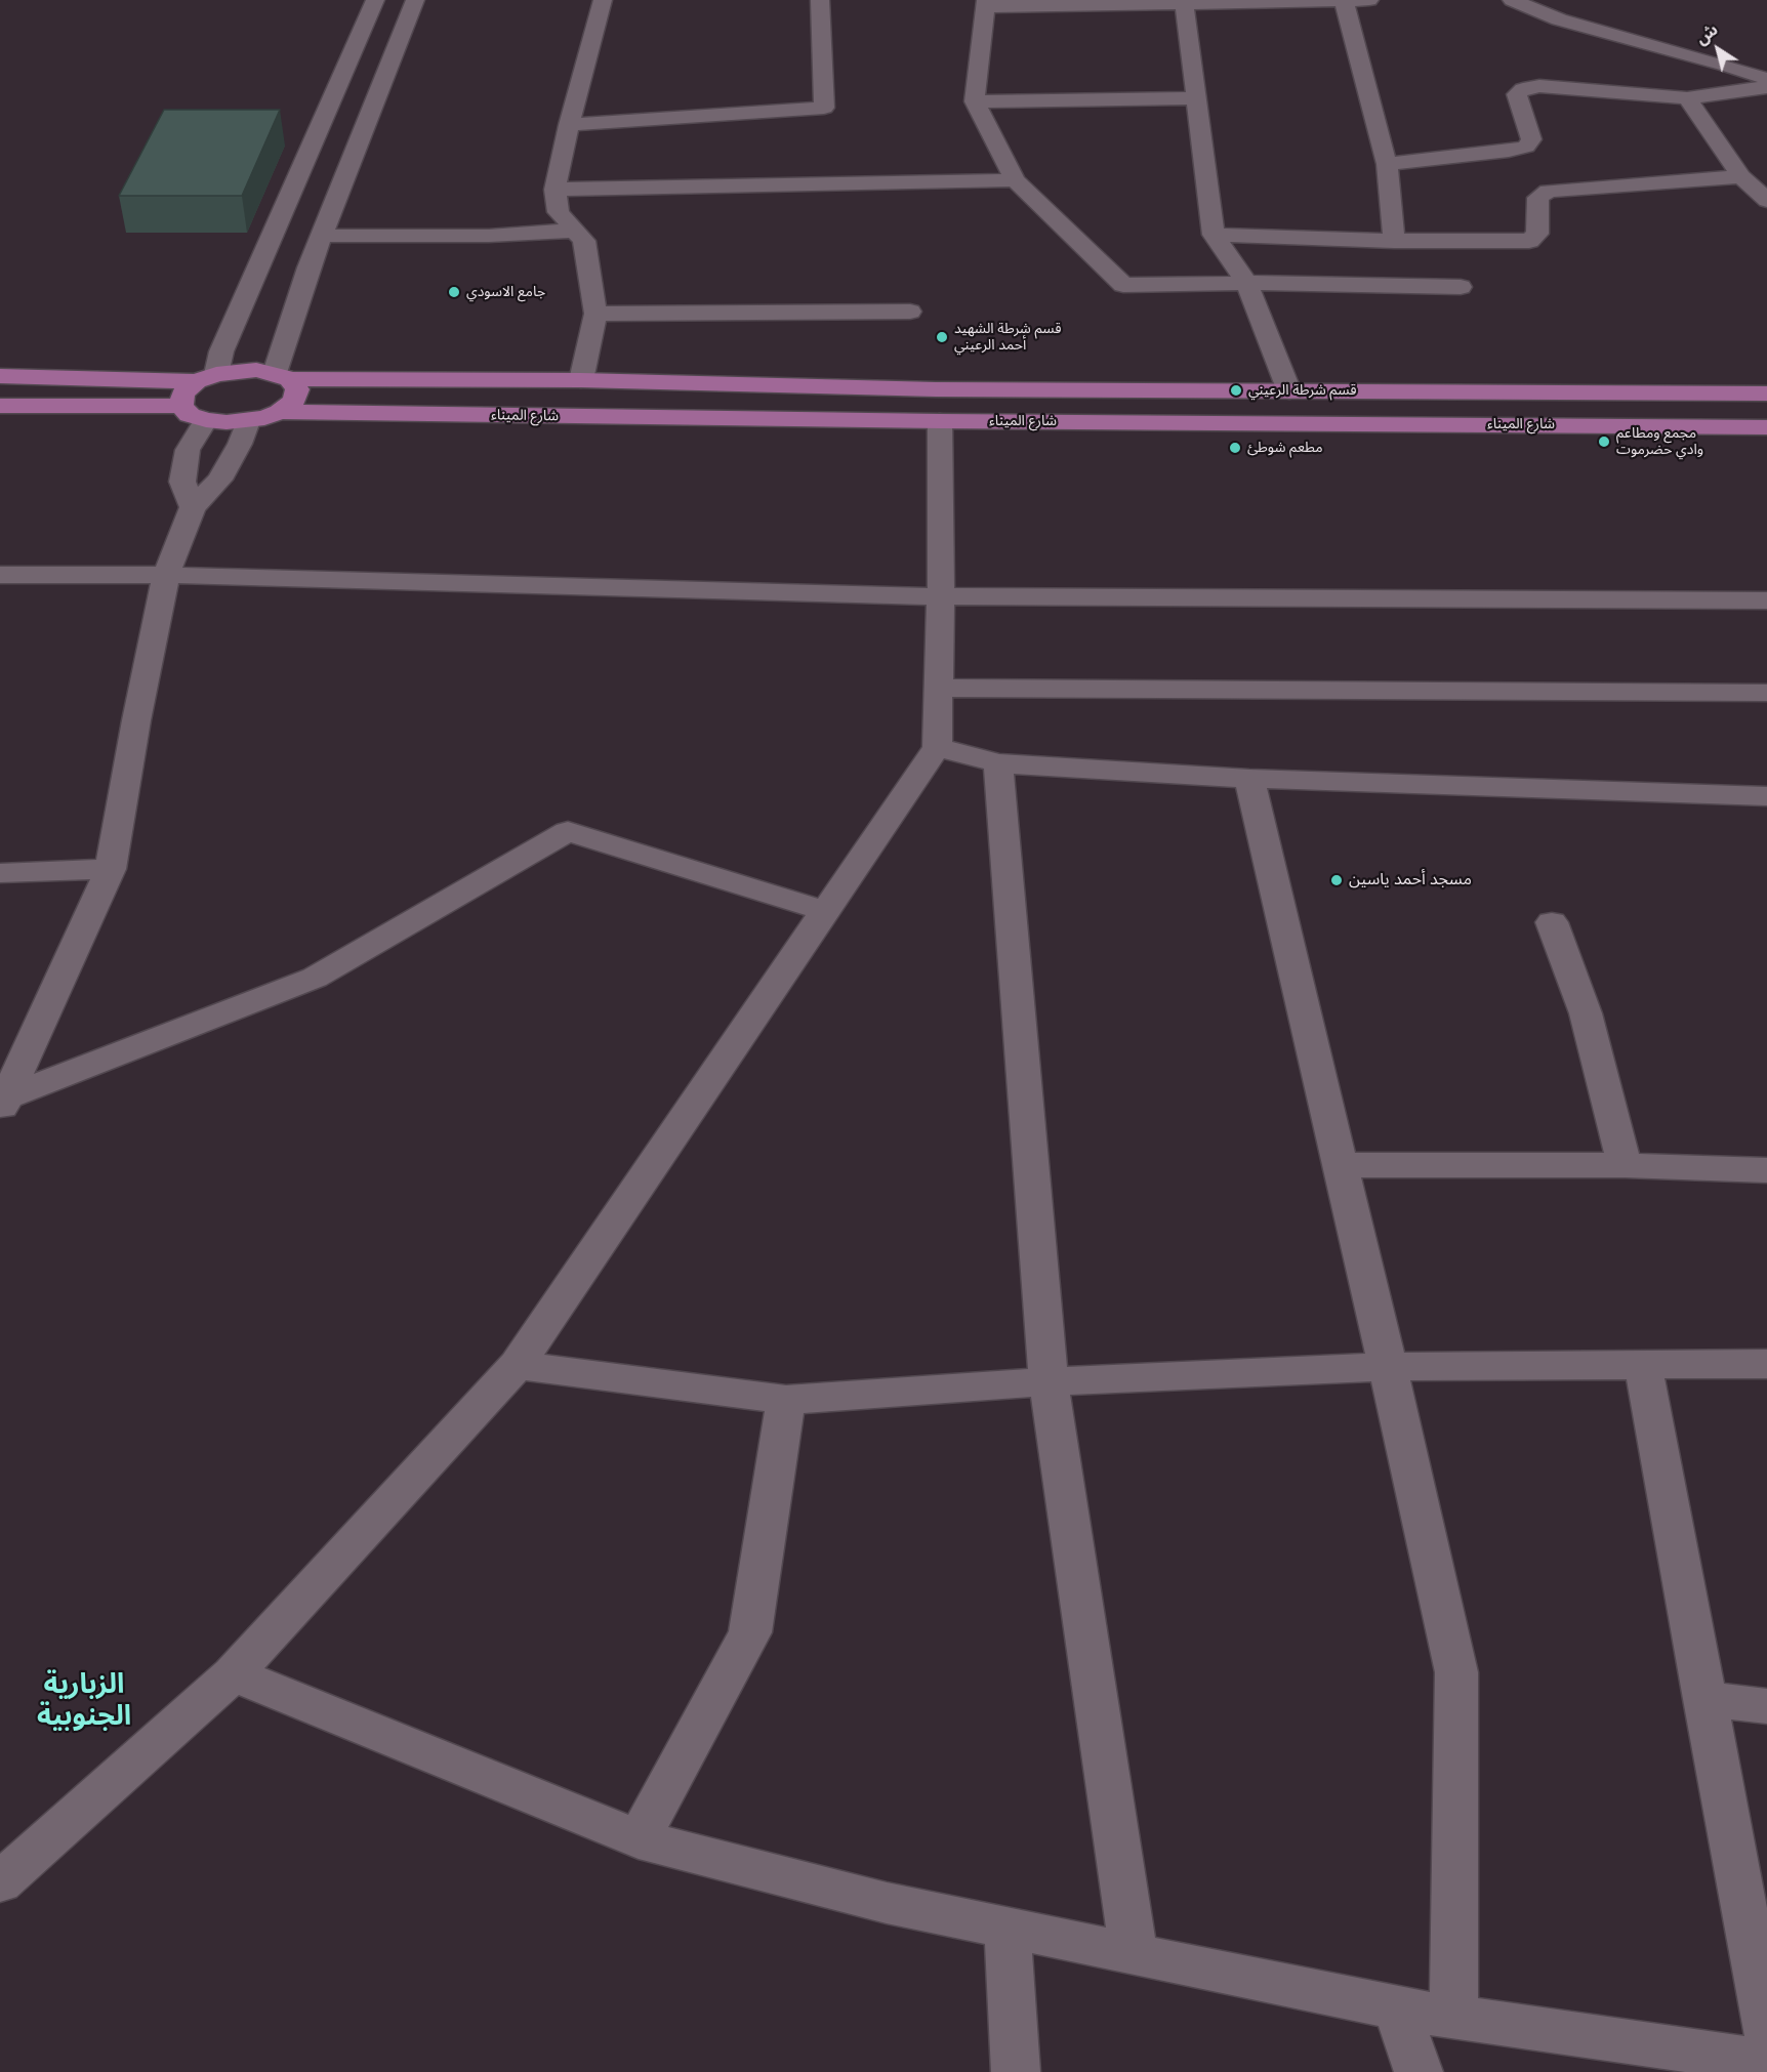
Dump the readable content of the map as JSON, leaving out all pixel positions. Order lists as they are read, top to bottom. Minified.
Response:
{"streets":{"highway":["شارع الميناء"]},"districts":["الزبارية الجنوبية"],"places":["جامع الاسودي","قسم شرطة الشهيد أحمد الرعيني","قسم شرطة الرعيني","مجمع ومطاعم وادي حضرموت","مطعم شوطئ","مسجد أحمد ياسين"],"north":"top left"}
